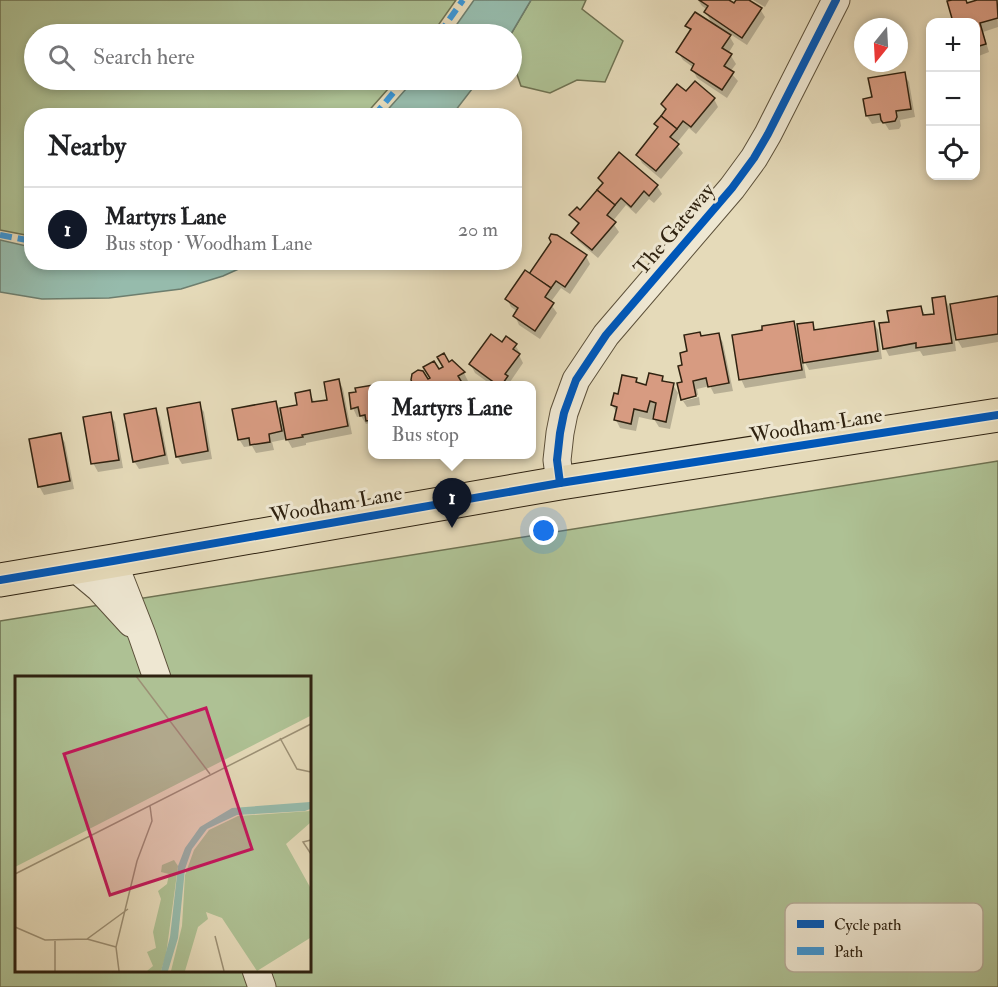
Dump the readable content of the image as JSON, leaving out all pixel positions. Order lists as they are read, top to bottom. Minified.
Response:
{"streets":{"main road":["Woodham Lane"],"street":["The Gateway"]},"crossings":[["The Gateway","Woodham Lane"]],"legend":["Cycle path","Path"],"north":"bottom","page":{"map_buttons":["+","−"],"search":"Search here","heading":"Nearby","list":[{"mark":"1","name":"Martyrs Lane","note":"Bus stop · Woodham Lane","value":"20 m"}],"popup":["Martyrs Lane","Bus stop"],"pins":"1"}}
